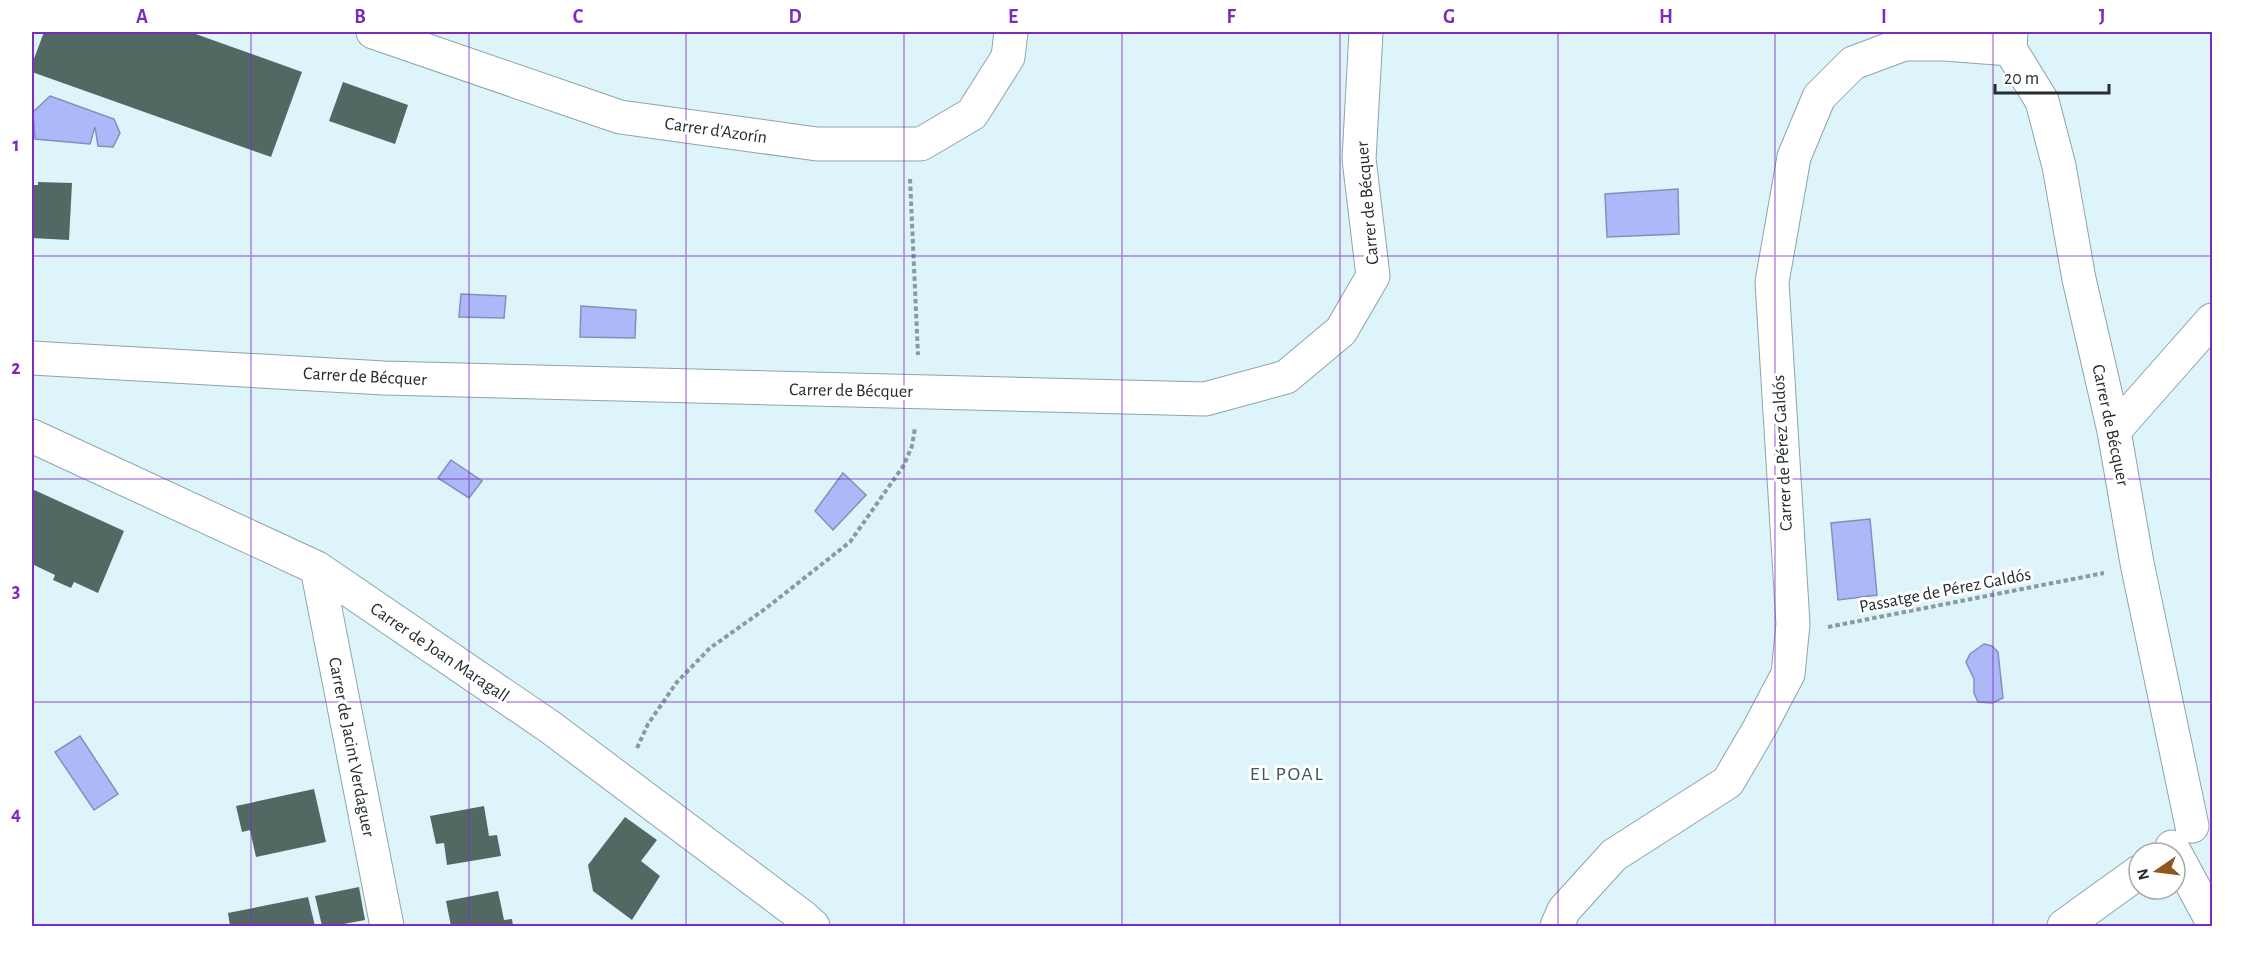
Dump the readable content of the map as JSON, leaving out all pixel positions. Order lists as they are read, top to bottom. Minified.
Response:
{"streets":{"street":["Carrer d'Azorín","Carrer de Bécquer","Carrer de Pérez Galdós","Carrer de Joan Maragall","Carrer de Jacint Verdaguer"],"path":["Passatge de Pérez Galdós"]},"crossings":[["Carrer de Bécquer","Carrer de Pérez Galdós"],["Carrer de Pérez Galdós","Passatge de Pérez Galdós"],["Carrer de Joan Maragall","Carrer de Jacint Verdaguer"]],"districts":["EL POAL"],"scale_bar":"20 m","north":"left","grid":{"columns":["A","B","C","D","E","F","G","H","I","J"],"rows":["1","2","3","4"]}}
